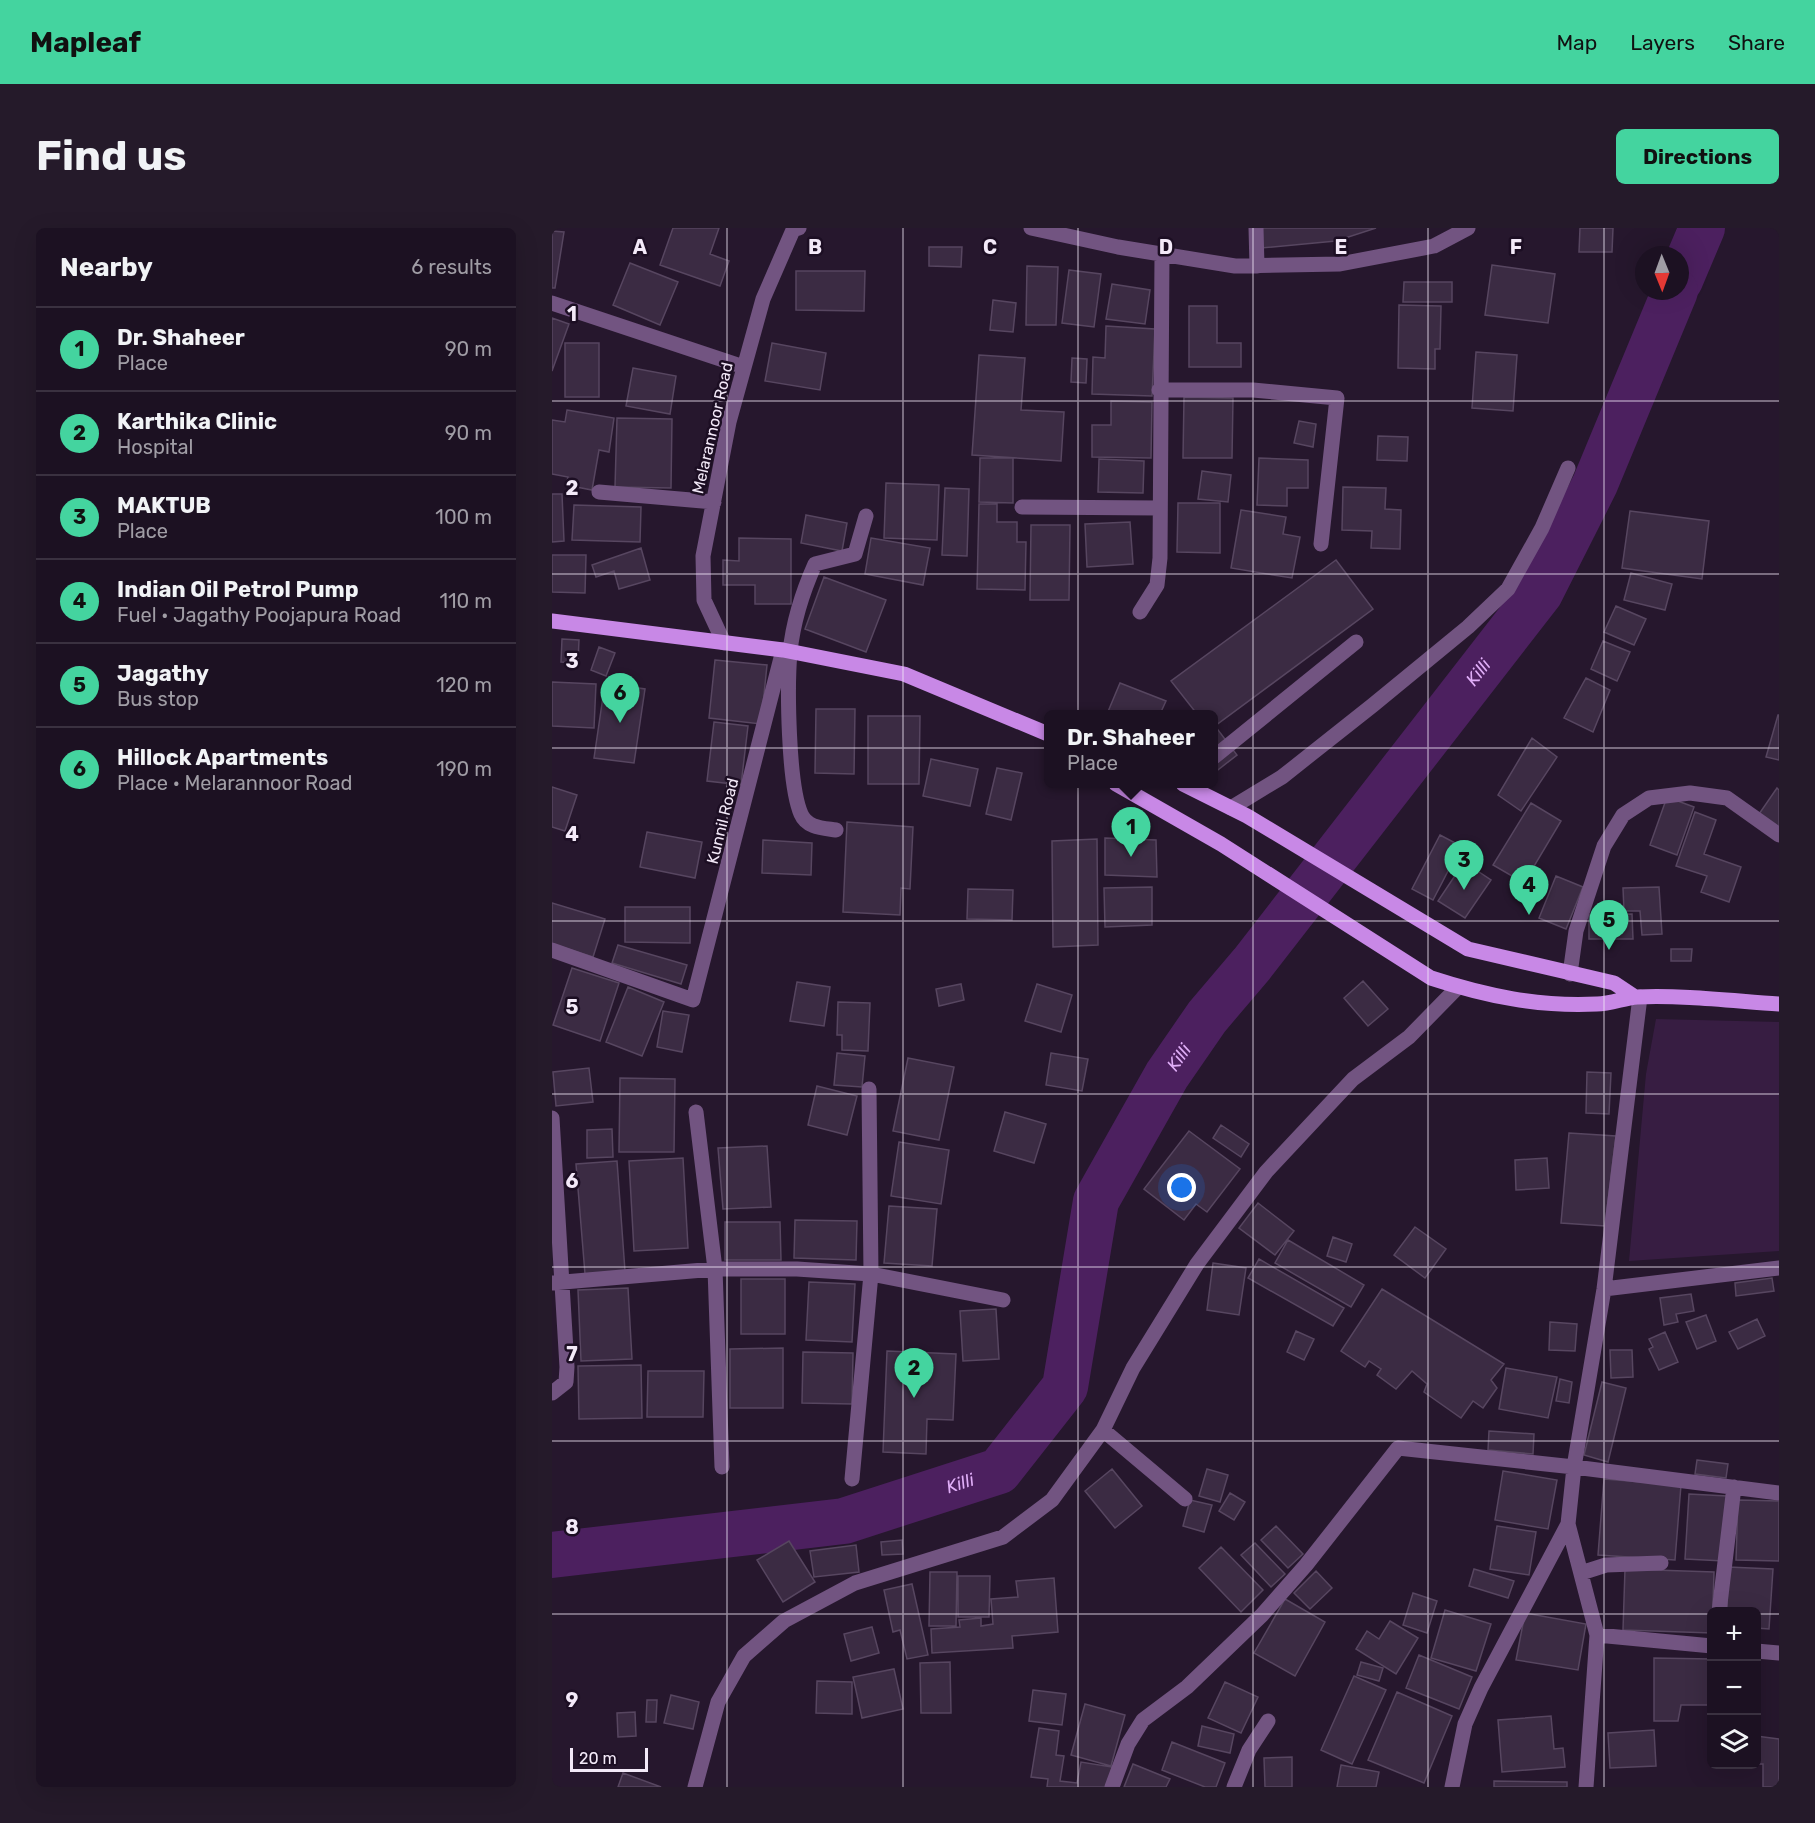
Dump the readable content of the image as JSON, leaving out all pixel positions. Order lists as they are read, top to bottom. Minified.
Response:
{"streets":{"street":["Melarannoor Road","Kunnil Road"]},"water":["Killi"],"scale_bar":"20 m","north":"bottom","page":{"header":"Mapleaf","nav":["Map","Layers","Share"],"buttons":"Directions","title":"Find us","heading":["Nearby","6 results"],"list":[{"mark":"1","name":"Dr. Shaheer","note":"Place","value":"90 m"},{"mark":"2","name":"Karthika Clinic","note":"Hospital","value":"90 m"},{"mark":"3","name":"MAKTUB","note":"Place","value":"100 m"},{"mark":"4","name":"Indian Oil Petrol Pump","note":"Fuel · Jagathy Poojapura Road","value":"110 m"},{"mark":"5","name":"Jagathy","note":"Bus stop","value":"120 m"},{"mark":"6","name":"Hillock Apartments","note":"Place · Melarannoor Road","value":"190 m"}],"pins":["6","1","3","4","5","2"],"popup":["Dr. Shaheer","Place"],"map_buttons":["+","−"],"scale":"20 m"},"grid":{"columns":["A","B","C","D","E","F"],"rows":["1","2","3","4","5","6","7","8","9"]}}
